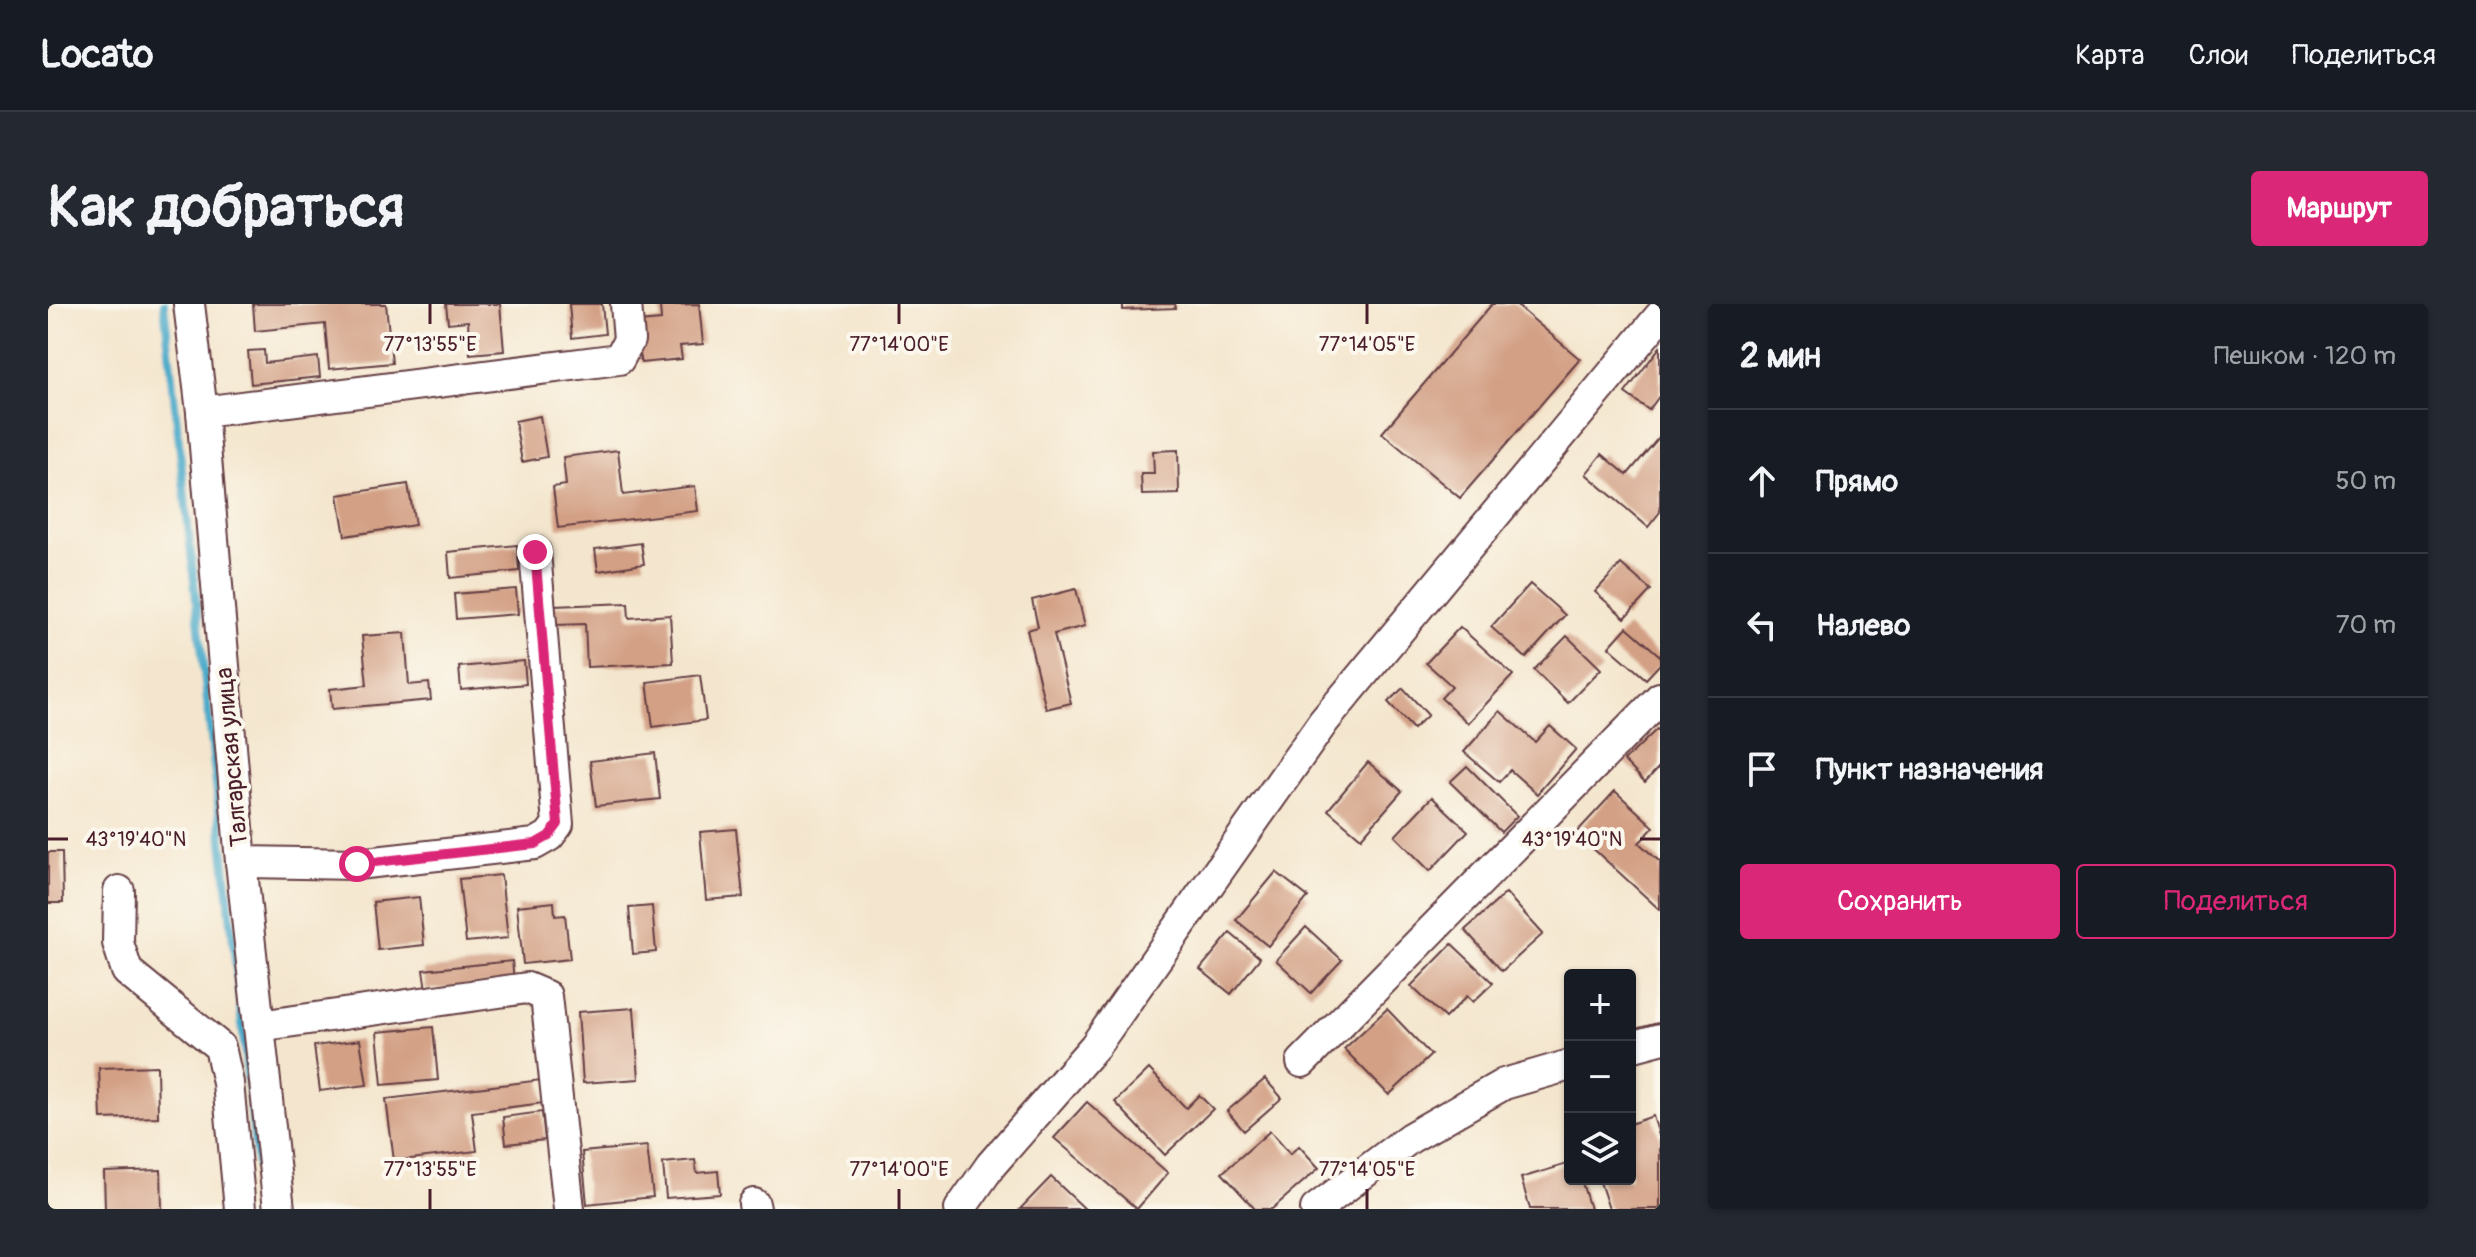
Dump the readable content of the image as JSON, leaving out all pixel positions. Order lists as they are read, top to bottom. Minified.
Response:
{"streets":{"street":["Талгарская улица"]},"page":{"header":"Locato","nav":["Карта","Слои","Поделиться"],"buttons":["Маршрут",["Сохранить","Поделиться"]],"title":"Как добраться","heading":["2 мин","Пешком · 120 m"],"list":[["Прямо","50 m"],["Налево","70 m"],"Пункт назначения"],"map_buttons":["+","−"]},"coordinates":["77°13'55\"E","77°14'00\"E","77°14'05\"E","43°19'40\"N"]}
